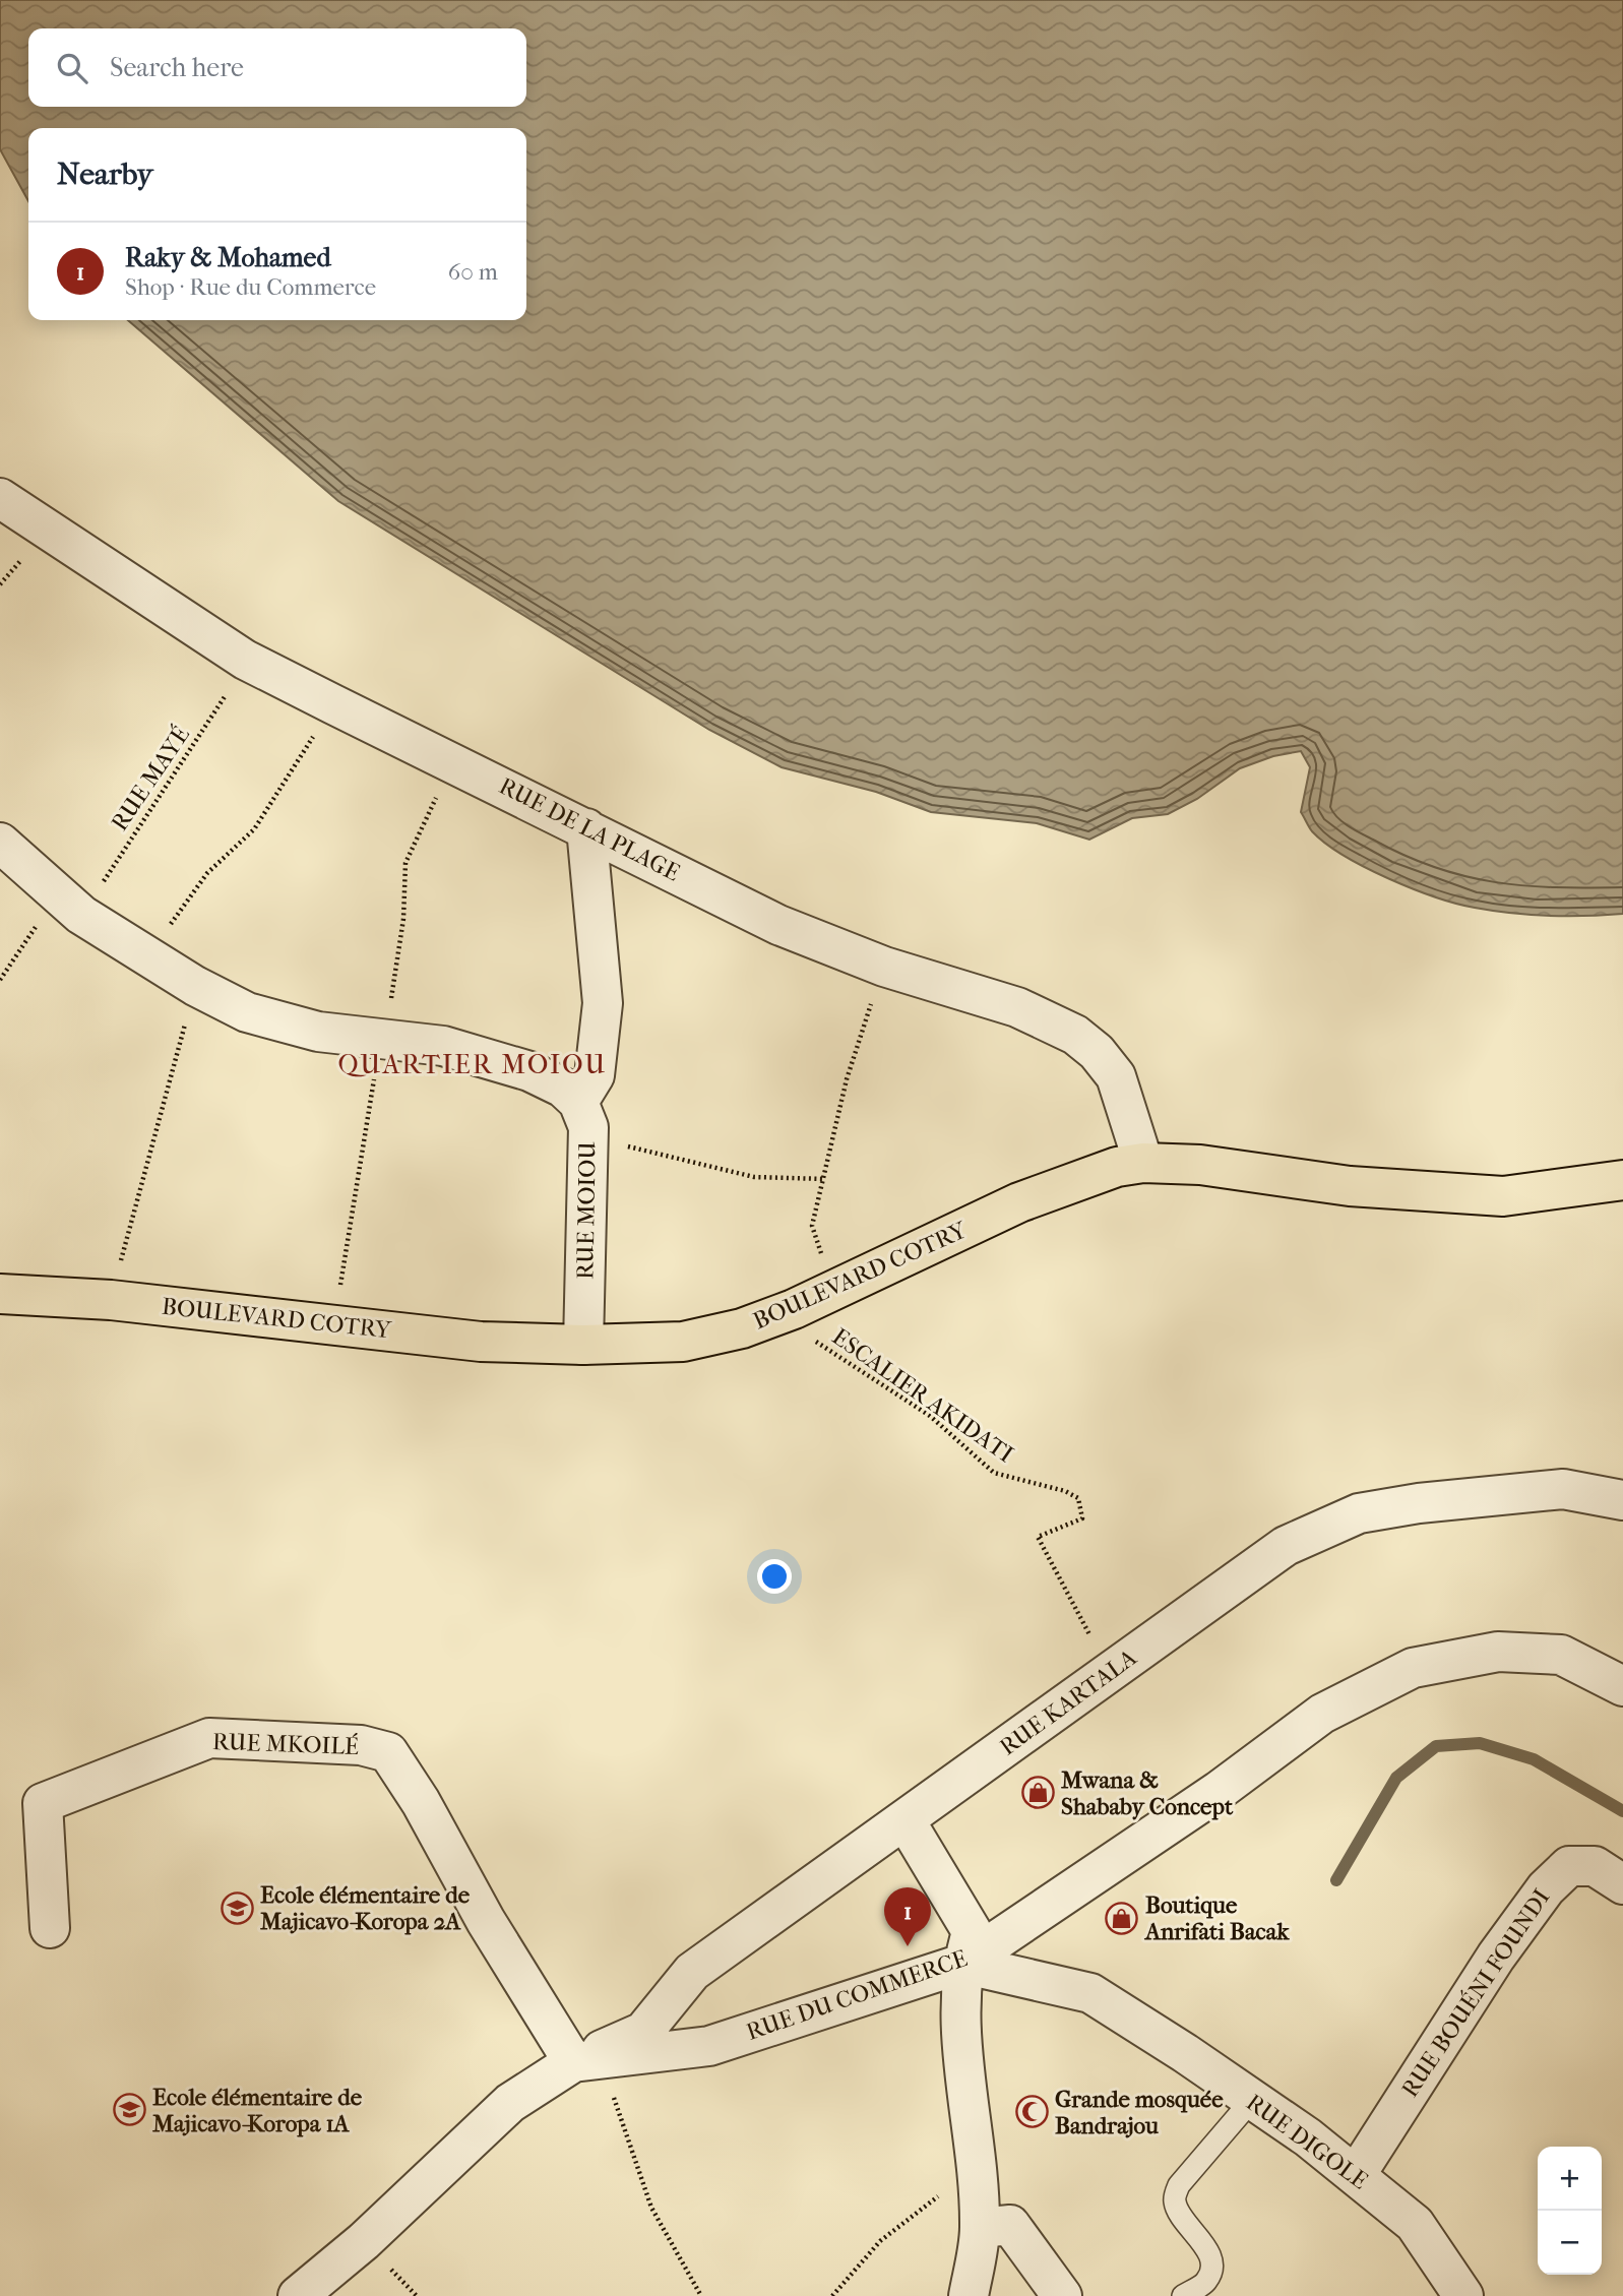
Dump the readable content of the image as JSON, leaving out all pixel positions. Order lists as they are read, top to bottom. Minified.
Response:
{"streets":{"main road":["BOULEVARD COTRY"],"street":["RUE DE LA PLAGE","RUE MOIOU","RUE KARTALA","RUE MKOILÉ","RUE BOUÉNI FOUNDI","RUE DU COMMERCE","RUE DIGOLE"],"path":["RUE MAYÉ","ESCALIER AKIDATI"]},"crossings":[["RUE MAYÉ","RUE DE LA PLAGE"],["RUE DE LA PLAGE","BOULEVARD COTRY"],["RUE MOIOU","BOULEVARD COTRY"],["BOULEVARD COTRY","ESCALIER AKIDATI"],["ESCALIER AKIDATI","RUE KARTALA"],["RUE KARTALA","RUE MKOILÉ"],["RUE KARTALA","RUE DU COMMERCE"],["RUE MKOILÉ","RUE DU COMMERCE"],["RUE BOUÉNI FOUNDI","RUE DIGOLE"],["RUE DU COMMERCE","RUE DIGOLE"]],"districts":["QUARTIER MOIOU"],"places":{"shop":["Mwana & Shababy Concept","Boutique Anrifati Bacak"],"school or university":["Ecole élémentaire de Majicavo-Koropa 2A","Ecole élémentaire de Majicavo-Koropa 1A"],"mosque":["Grande mosquée Bandrajou"]},"page":{"search":"Search here","heading":"Nearby","list":[{"mark":"1","name":"Raky & Mohamed","note":"Shop · Rue du Commerce","value":"60 m"}],"pins":"1","map_buttons":["+","−"]}}
